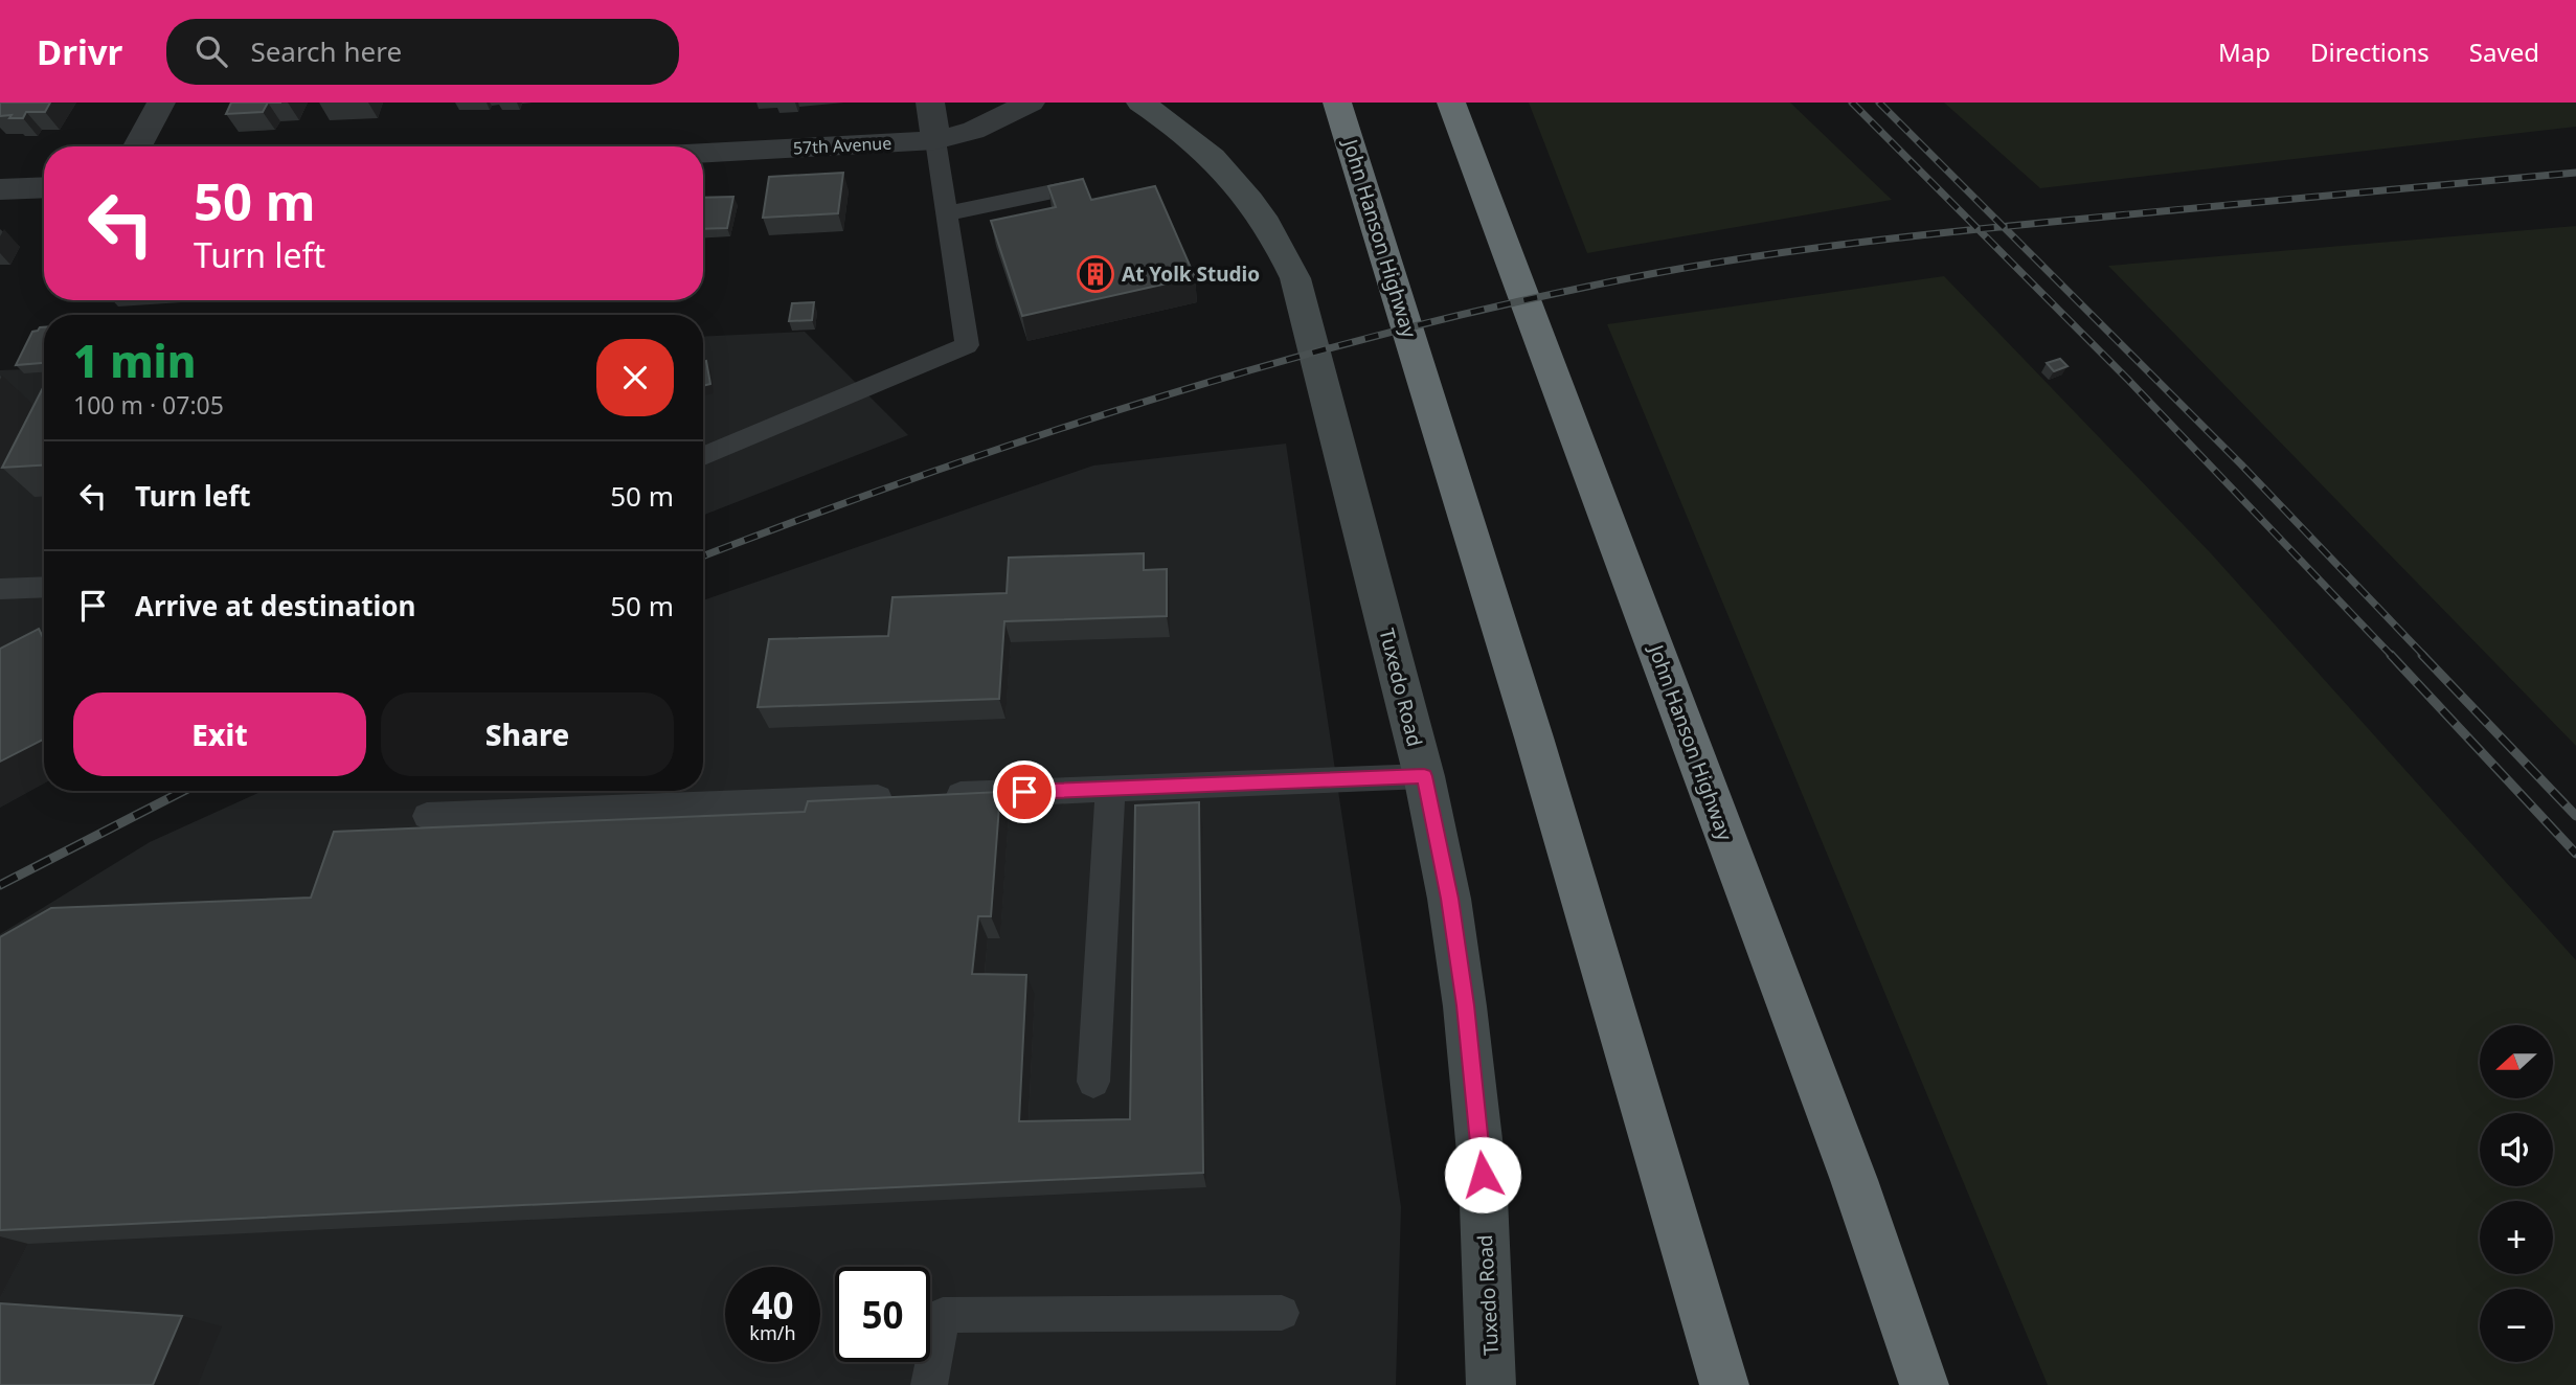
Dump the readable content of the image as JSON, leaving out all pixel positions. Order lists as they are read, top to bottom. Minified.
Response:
{"streets":{"highway":["John Hanson Highway"],"main road":["Tuxedo Road"],"street":["57th Avenue"]},"places":{"building":["At Yolk Studio"]},"north":"left","page":{"header":"Drivr","search":"Search here","nav":["Map","Directions","Saved"],"turn":["50 m","Turn left"],"heading":["1 min","100 m · 07:05"],"list":[{"name":"Turn left","value":"50 m"},{"name":"Arrive at destination","value":"50 m"}],"buttons":["Exit","Share"],"map_buttons":["+","−"],"speed":"40 km/h","limit":"50"}}
